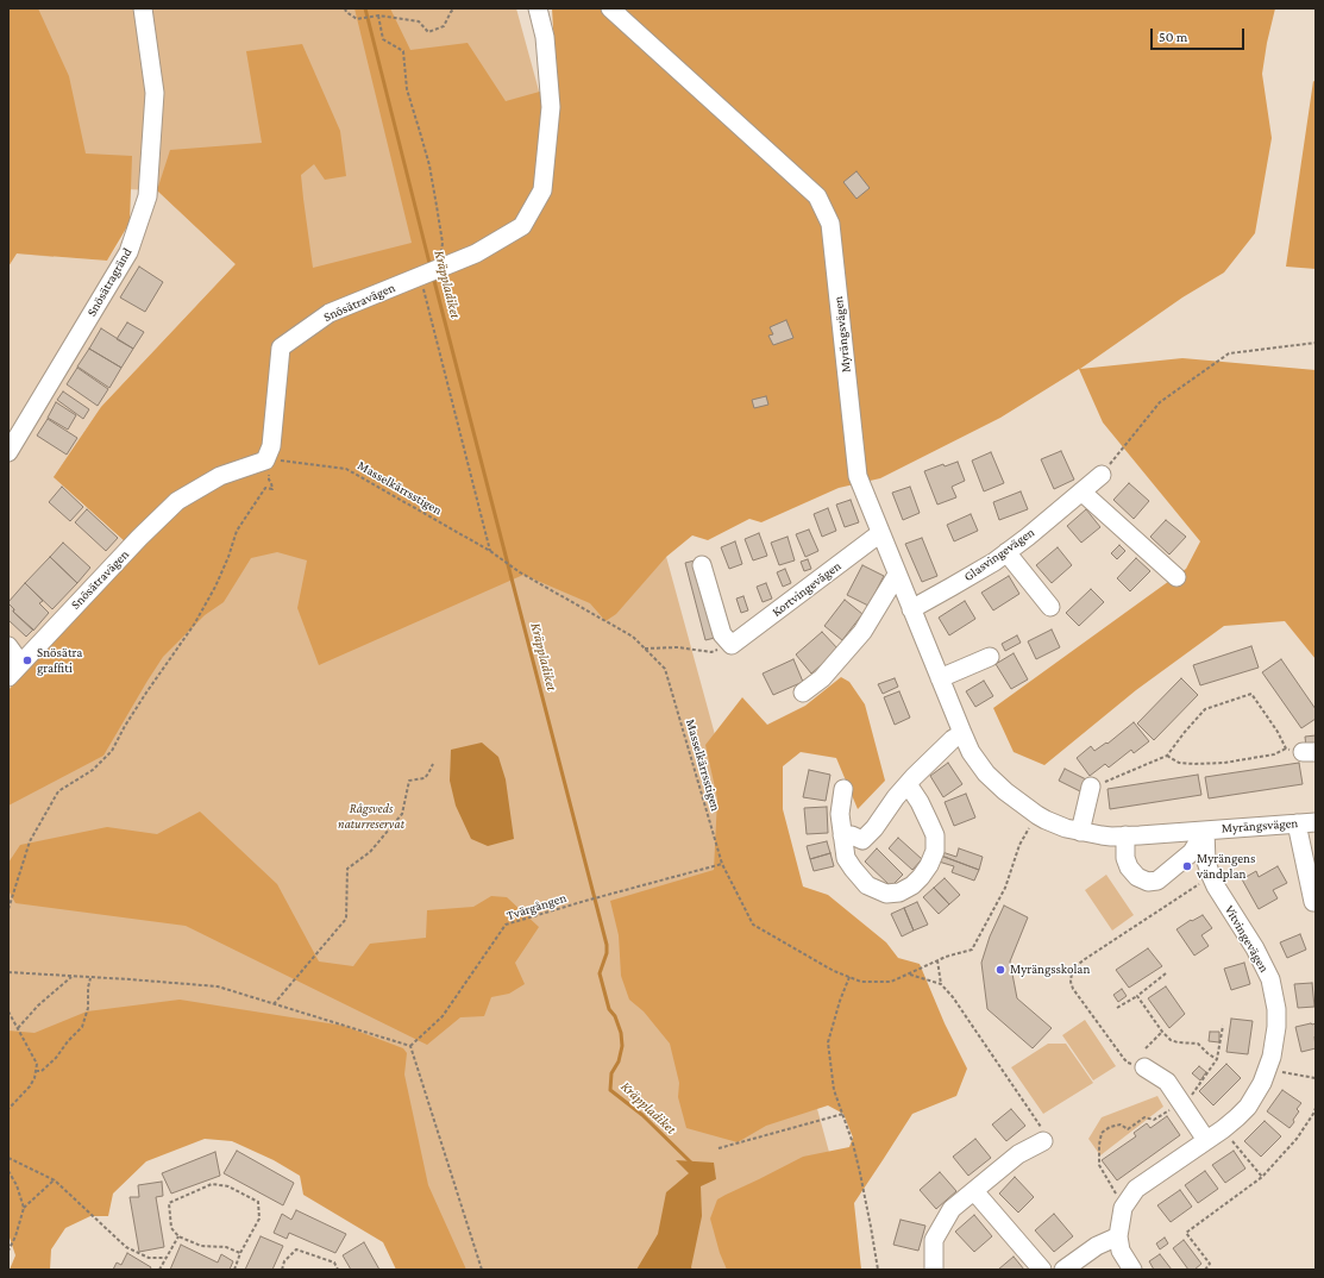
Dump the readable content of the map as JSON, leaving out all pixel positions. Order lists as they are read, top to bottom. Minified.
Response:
{"streets":{"street":["Snösätragränd","Snösätravägen","Myrängsvägen","Glasvingevägen","Kortvingevägen","Vitvingevägen"],"path":["Masselkärrsstigen","Tvärgången"]},"crossings":[["Snösätravägen","Masselkärrsstigen"],["Myrängsvägen","Masselkärrsstigen"],["Myrängsvägen","Glasvingevägen"],["Myrängsvägen","Kortvingevägen"],["Myrängsvägen","Vitvingevägen"],["Masselkärrsstigen","Tvärgången"]],"water":["Kräppladiket"],"parks":["Rågsveds naturreservat"],"places":["Snösätra graffiti","Myrängens vändplan","Myrängsskolan"],"scale_bar":"50 m"}
